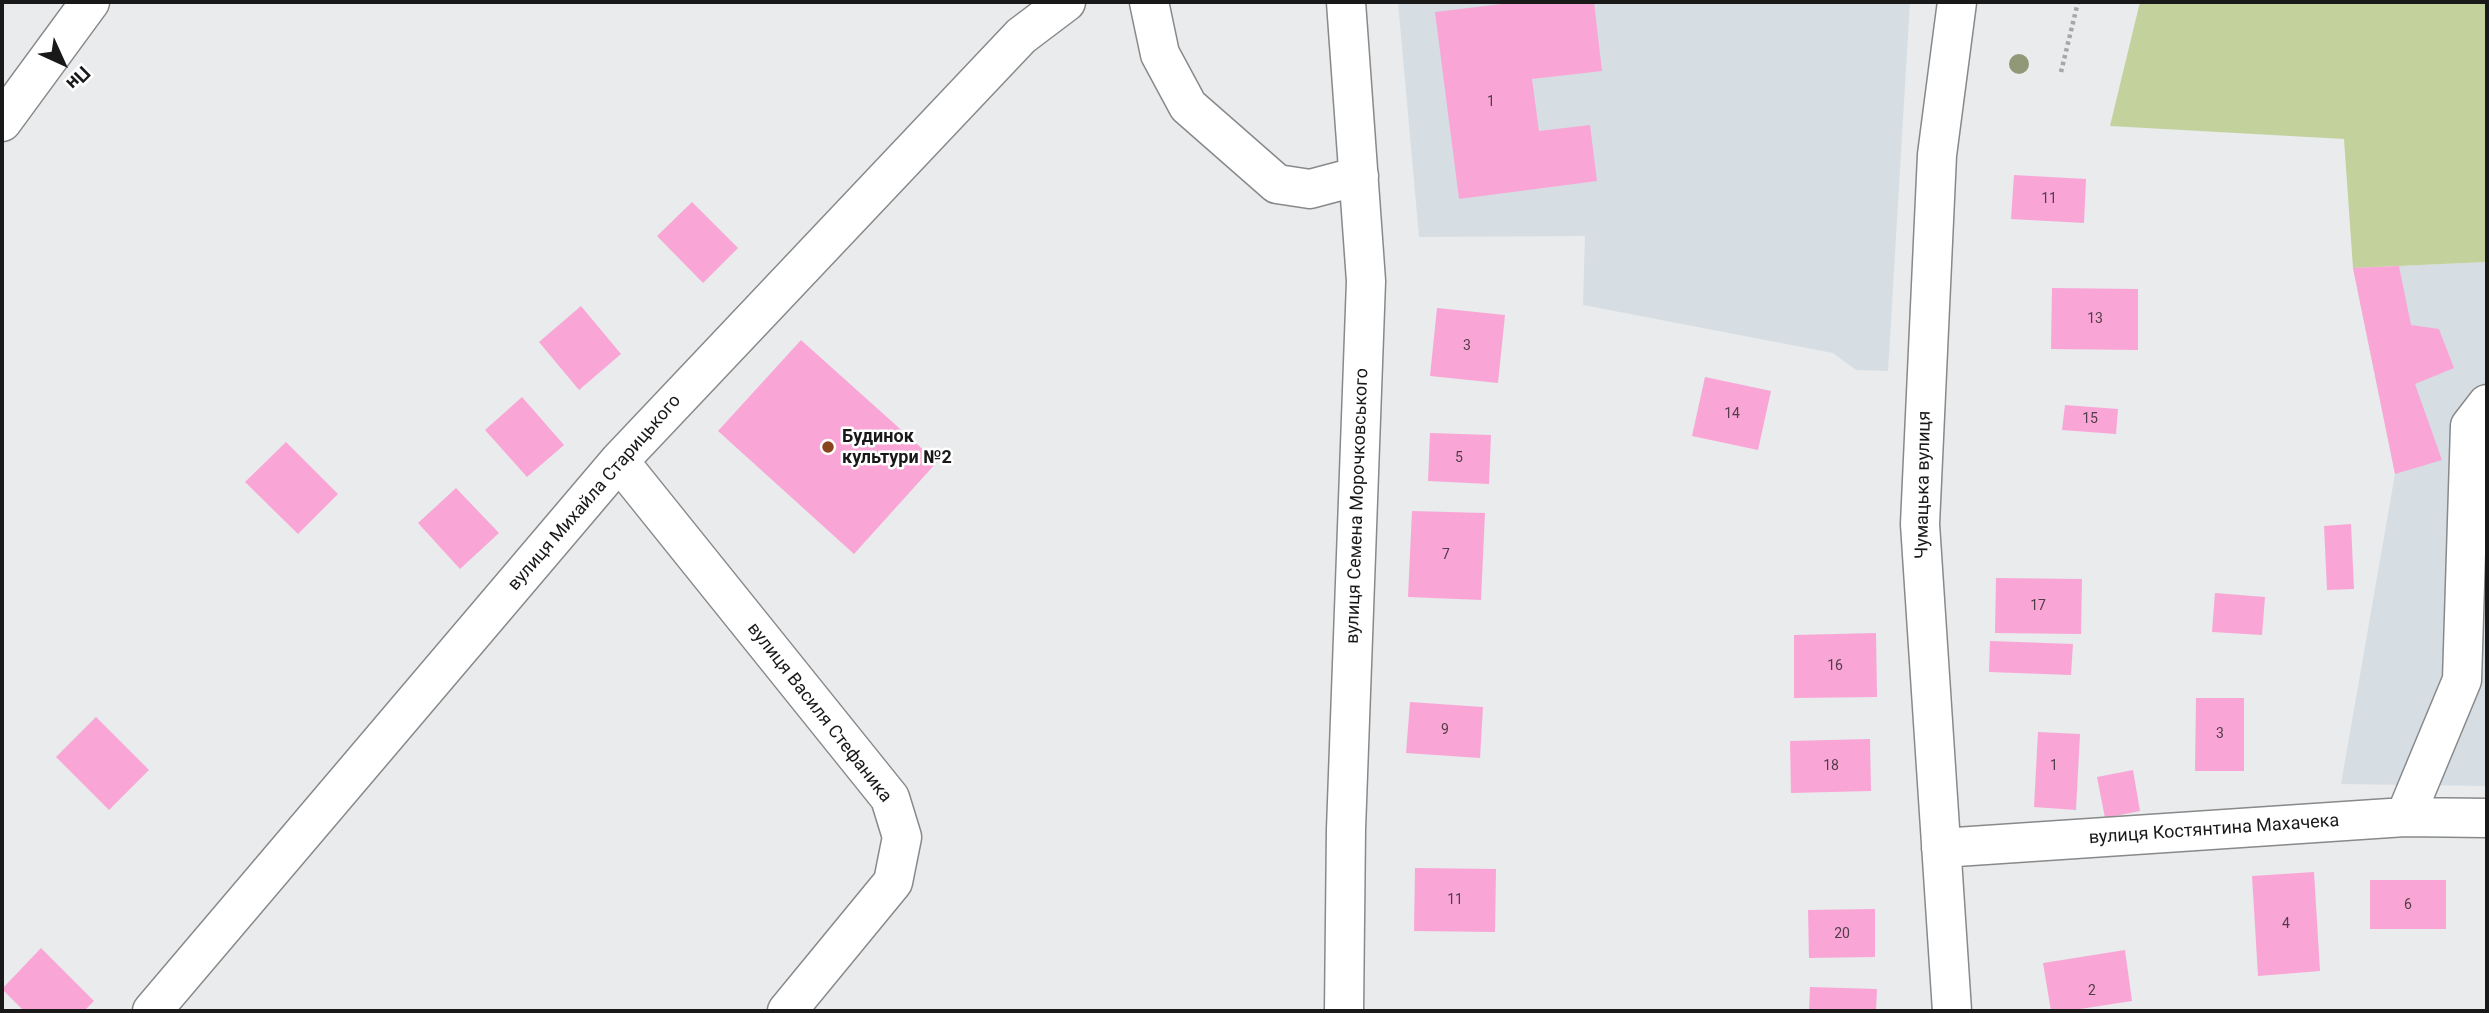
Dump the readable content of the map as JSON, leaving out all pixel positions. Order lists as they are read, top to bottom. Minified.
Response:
{"streets":{"street":["Чумацька вулиця","вулиця Михайла Старицького","вулиця Семена Морочковського","вулиця Василя Стефаника","вулиця Костянтина Махачека"]},"crossings":[["Чумацька вулиця","вулиця Костянтина Махачека"],["вулиця Михайла Старицького","вулиця Василя Стефаника"]],"places":["Будинок культури №2"],"house_numbers":["1","11","13","3","14","15","5","7","17","16","9","3","18","1","11","6","4","20","2"],"north":"bottom right"}
